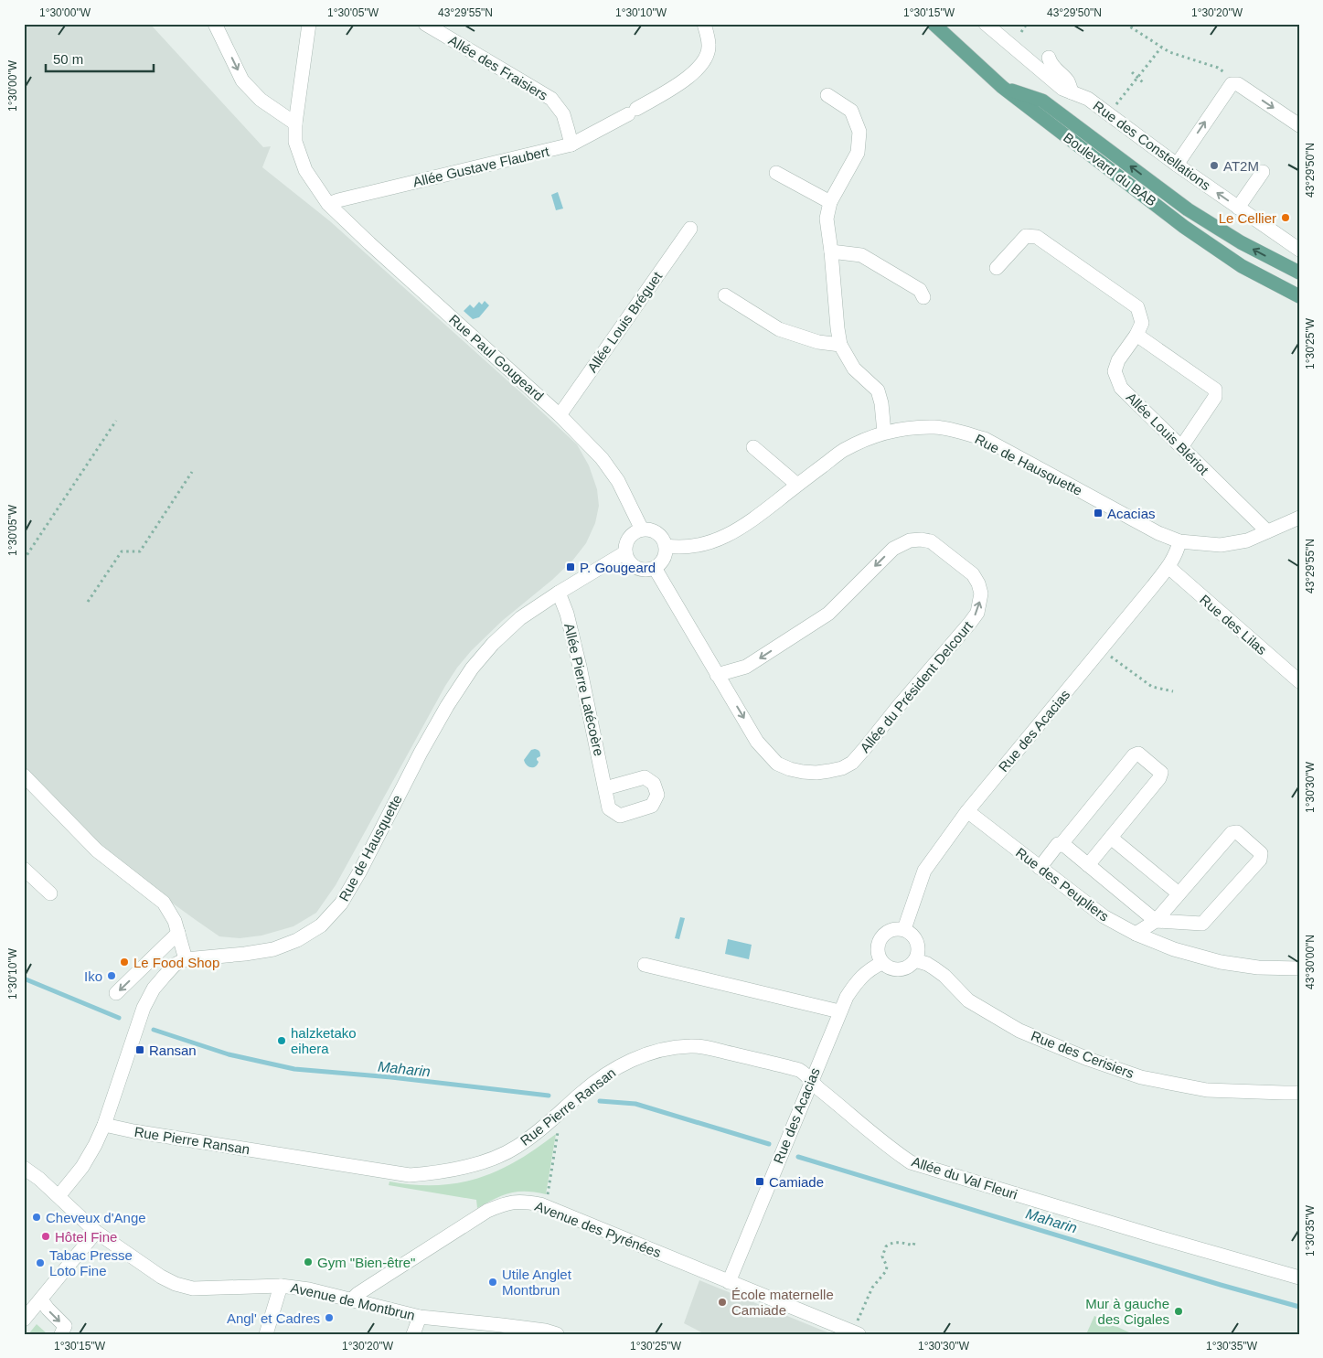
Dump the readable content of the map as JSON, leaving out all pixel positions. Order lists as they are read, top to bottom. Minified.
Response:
{"streets":{"main road":["Boulevard du BAB"],"street":["Allée des Fraisiers","Rue des Constellations","Allée Gustave Flaubert","Allée Louis Bréguet","Rue Paul Gougeard","Allée Louis Blériot","Rue de Hausquette","Rue des Lilas","Allée du Président Delcourt","Allée Pierre Latécoère","Rue des Acacias","Rue des Peupliers","Rue des Cerisiers","Rue Pierre Ransan","Allée du Val Fleuri","Avenue des Pyrénées","Avenue de Montbrun"]},"crossings":[["Allée des Fraisiers","Allée Gustave Flaubert"],["Allée Gustave Flaubert","Rue Paul Gougeard"],["Allée Louis Bréguet","Rue Paul Gougeard"],["Rue Paul Gougeard","Rue de Hausquette"],["Rue Paul Gougeard","Allée du Président Delcourt"],["Allée Louis Blériot","Rue de Hausquette"],["Rue de Hausquette","Allée du Président Delcourt"],["Rue de Hausquette","Allée Pierre Latécoère"],["Rue de Hausquette","Rue des Acacias"],["Rue des Lilas","Rue des Acacias"],["Rue des Acacias","Rue des Peupliers"],["Rue des Acacias","Rue des Cerisiers"],["Rue des Acacias","Rue Pierre Ransan"],["Rue des Acacias","Allée du Val Fleuri"],["Rue des Acacias","Avenue des Pyrénées"],["Rue Pierre Ransan","Allée du Val Fleuri"],["Avenue des Pyrénées","Avenue de Montbrun"]],"water":["Maharin"],"places":{"other":["AT2M","Le Cellier","Le Food Shop","Iko","halzketako eihera","Cheveux d'Ange","Hôtel Fine","Gym \"Bien-être\"","Tabac Presse Loto Fine","Utile Anglet Montbrun","École maternelle Camiade","Mur à gauche des Cigales","Angl' et Cadres"],"transit":["Acacias","P. Gougeard","Ransan","Camiade"]},"scale_bar":"50 m","coordinates":["1°30'00\"W","1°30'05\"W","43°29'55\"N","1°30'10\"W","1°30'15\"W","43°29'50\"N","1°30'20\"W","1°30'25\"W","1°30'30\"W","43°30'00\"N","1°30'35\"W"]}
